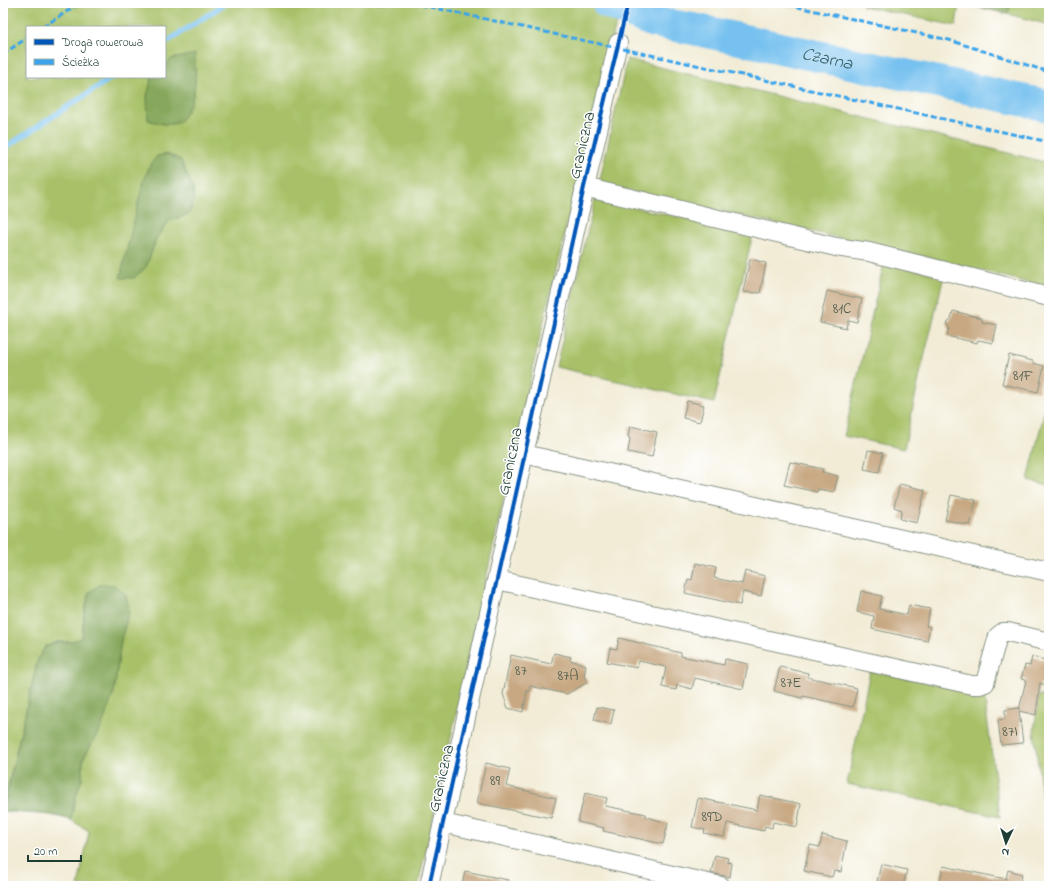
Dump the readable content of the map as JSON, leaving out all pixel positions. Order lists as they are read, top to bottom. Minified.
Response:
{"streets":{"street":["Graniczna"]},"water":["Czarna"],"house_numbers":["81C","81F","87","87A","87E","87I","89","89D"],"legend":["Droga rowerowa","Ścieżka"],"scale_bar":"20 m","north":"bottom"}
